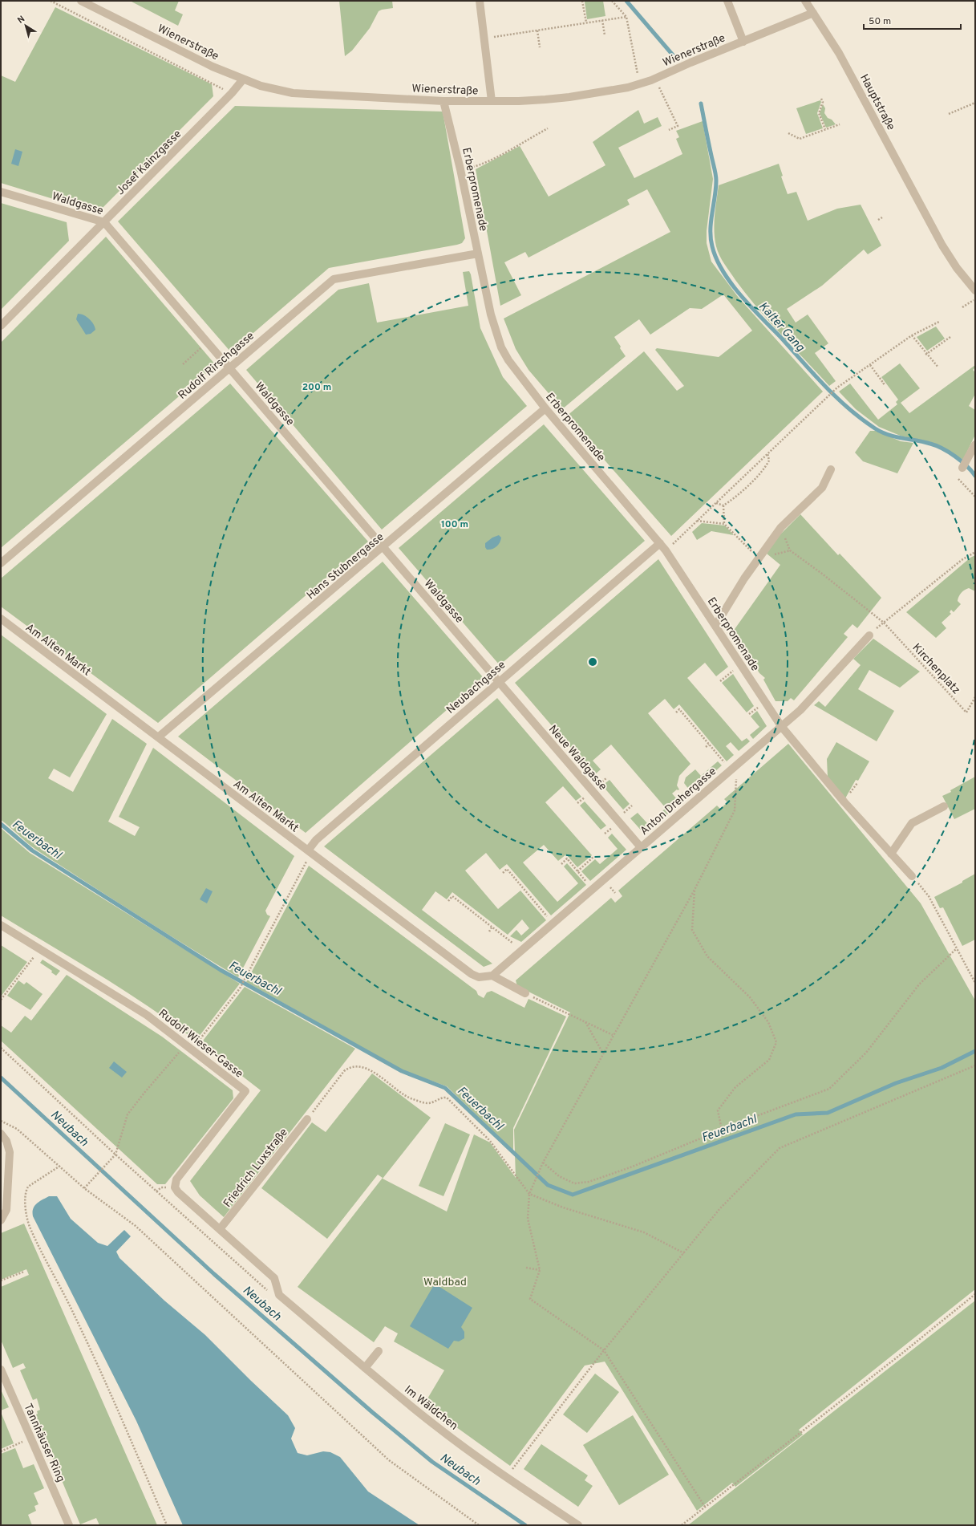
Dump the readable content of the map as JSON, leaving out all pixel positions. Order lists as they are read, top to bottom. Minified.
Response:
{"streets":{"street":["Wienerstraße","Hauptstraße","Josef Kainzgasse","Erberpromenade","Waldgasse","Rudolf Rirschgasse","Hans Stubnergasse","Am Alten Markt","Neubachgasse","Neue Waldgasse","Anton Drehergasse","Rudolf Wieser-Gasse","Friedrich Luxstraße","Im Wäldchen","Tannhäuser Ring"],"path":["Kirchenplatz"]},"crossings":[["Wienerstraße","Hauptstraße"],["Wienerstraße","Josef Kainzgasse"],["Wienerstraße","Erberpromenade"],["Josef Kainzgasse","Waldgasse"],["Erberpromenade","Rudolf Rirschgasse"],["Erberpromenade","Hans Stubnergasse"],["Erberpromenade","Neubachgasse"],["Erberpromenade","Anton Drehergasse"],["Waldgasse","Rudolf Rirschgasse"],["Waldgasse","Hans Stubnergasse"],["Waldgasse","Neubachgasse"],["Waldgasse","Neue Waldgasse"],["Hans Stubnergasse","Am Alten Markt"],["Am Alten Markt","Neubachgasse"],["Am Alten Markt","Anton Drehergasse"],["Neubachgasse","Neue Waldgasse"],["Neue Waldgasse","Anton Drehergasse"],["Rudolf Wieser-Gasse","Friedrich Luxstraße"]],"water":["Kalter Gang","Feuerbachl","Neubach"],"parks":["Waldbad"],"scale_bar":"50 m","north":"top left","rings":["200 m","100 m"]}
